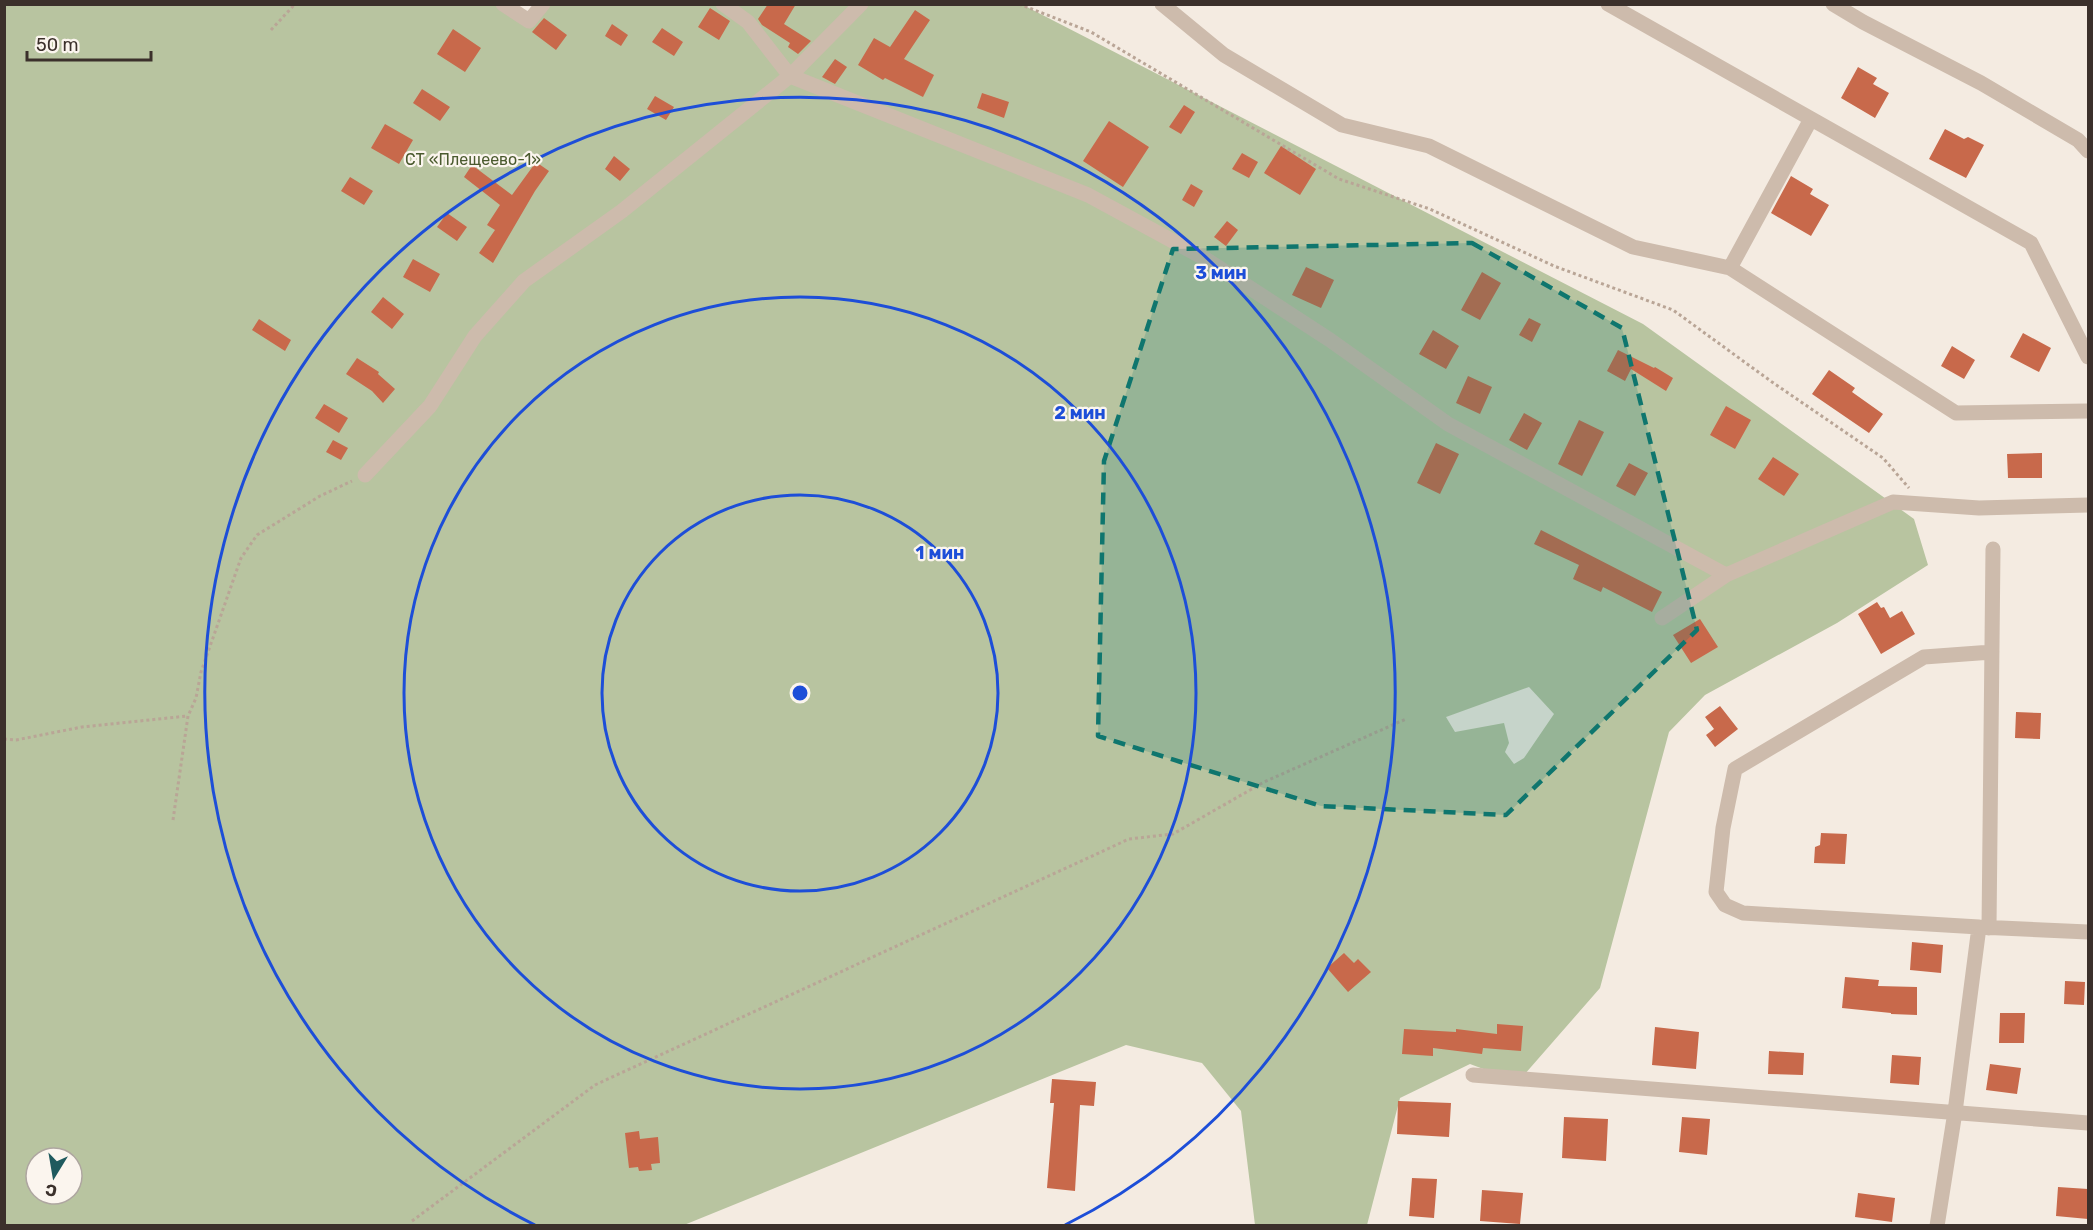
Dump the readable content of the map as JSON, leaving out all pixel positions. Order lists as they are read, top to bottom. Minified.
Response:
{"parks":["СТ «Плещеево-1»"],"scale_bar":"50 m","north":"bottom","rings":["3 мин","2 мин","1 мин"]}
